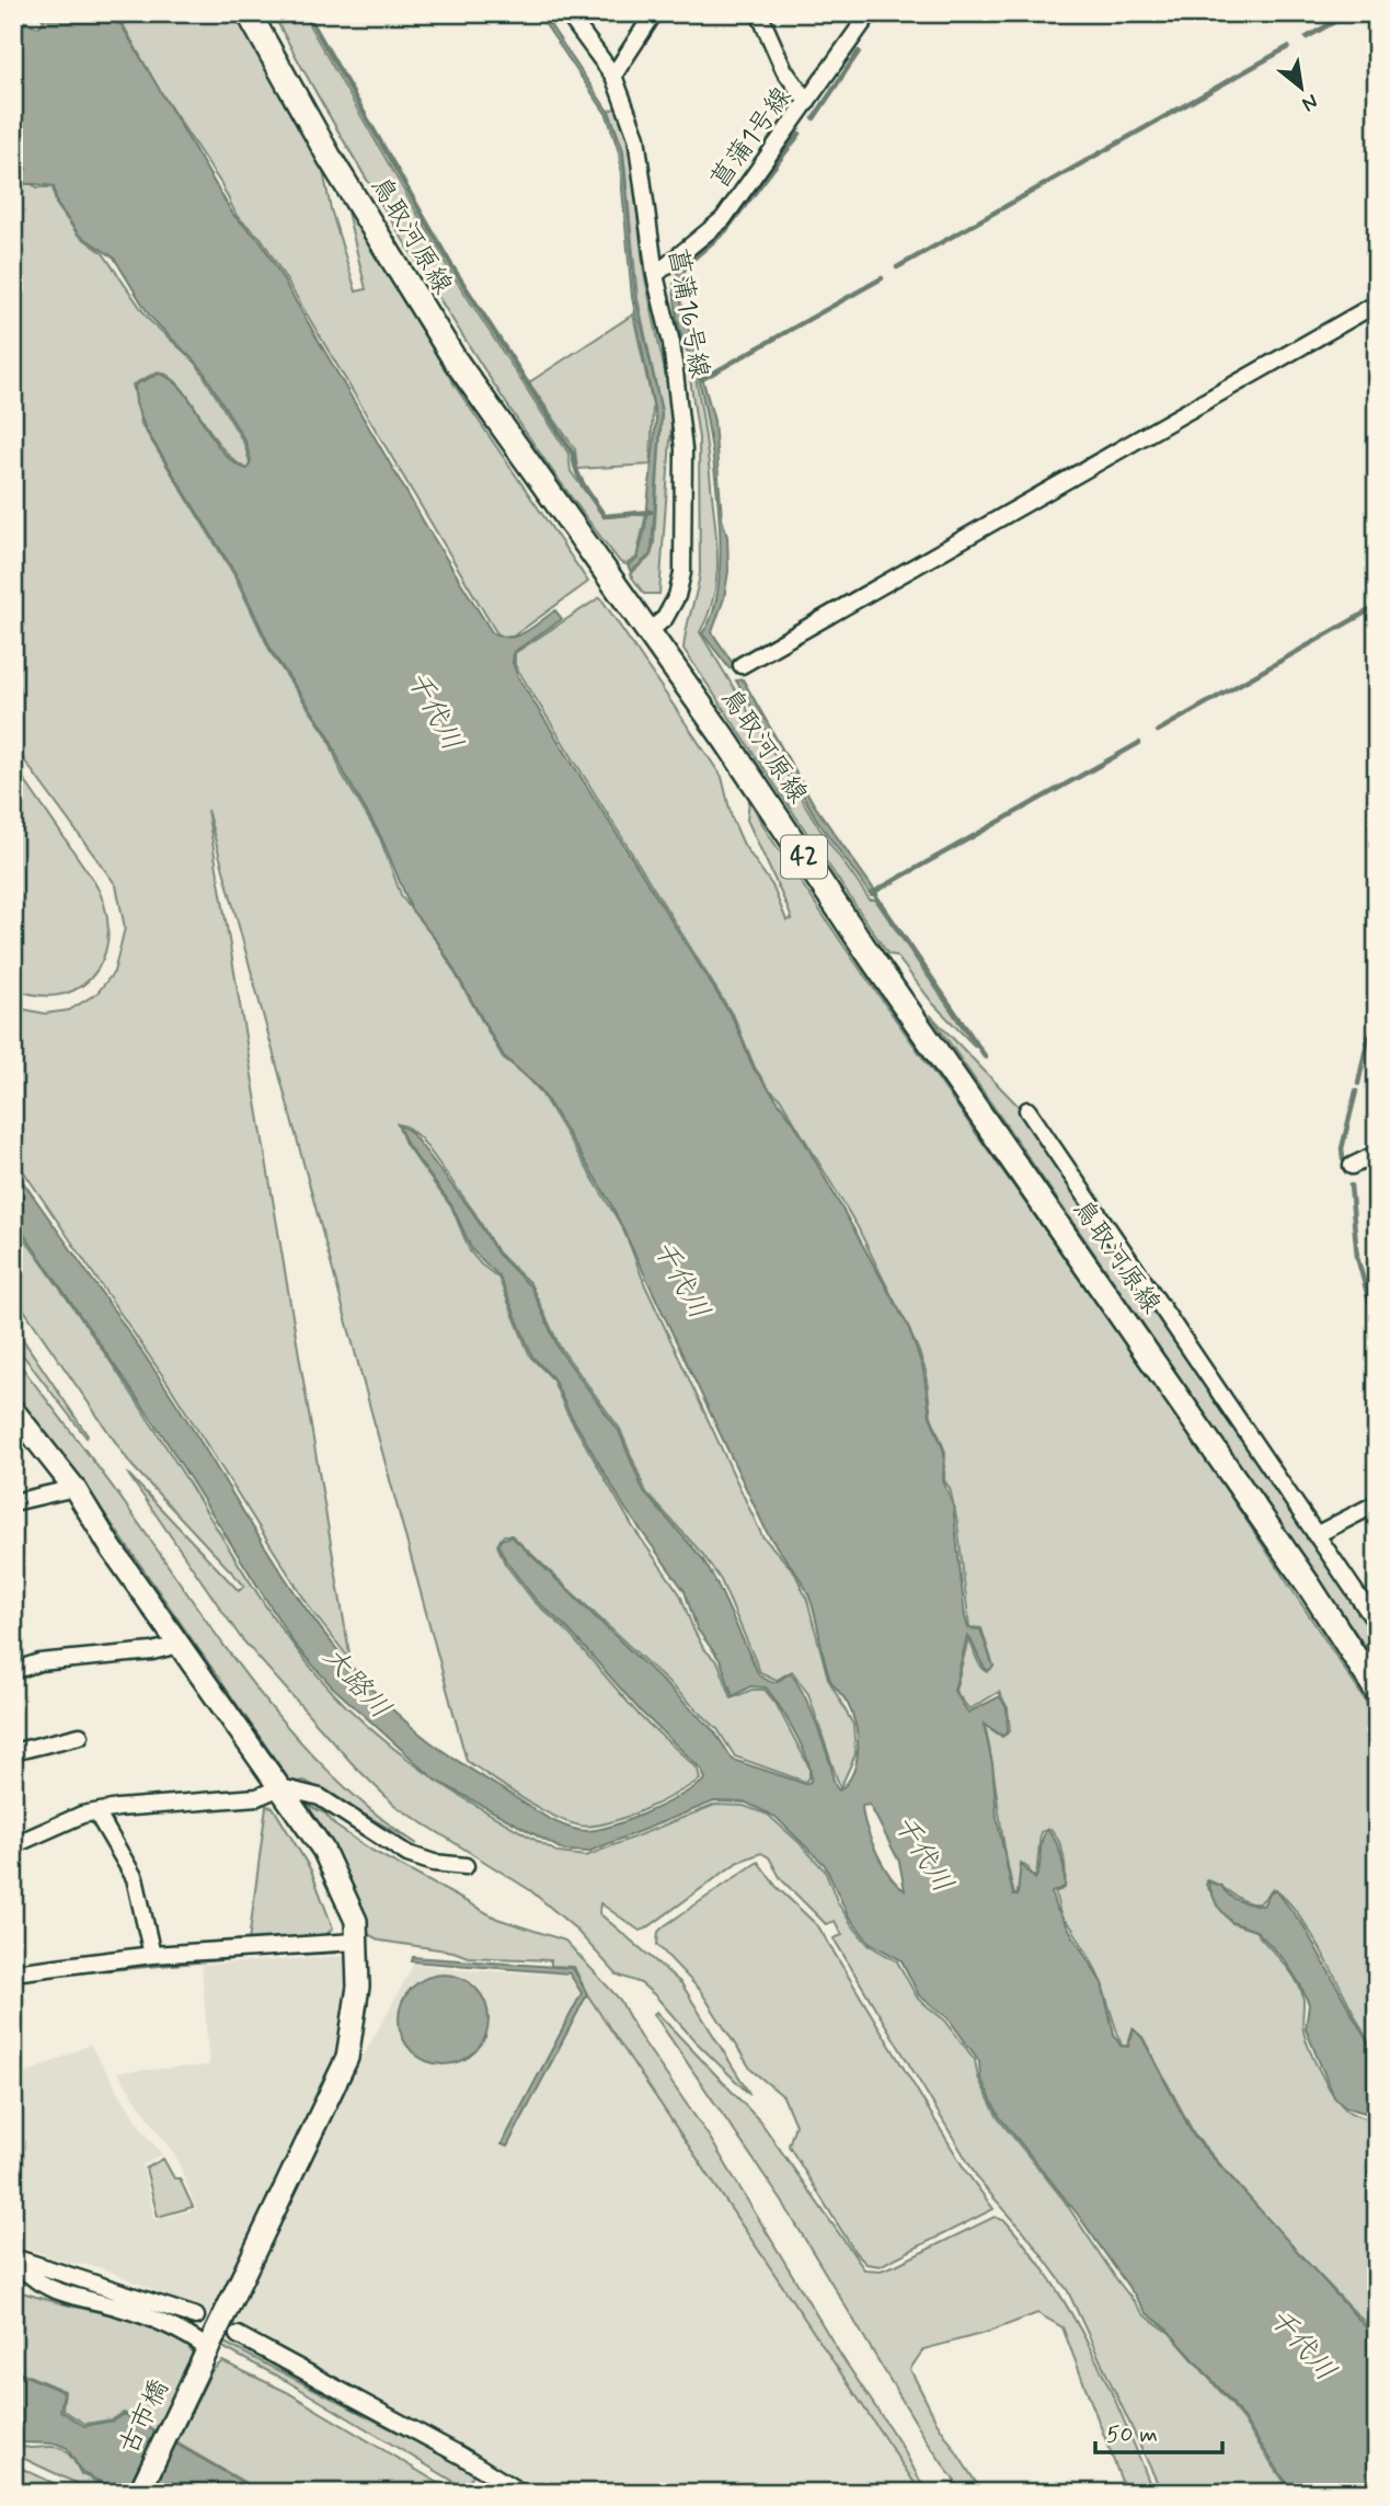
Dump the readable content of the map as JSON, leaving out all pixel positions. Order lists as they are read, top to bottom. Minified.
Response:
{"streets":{"main road":["鳥取河原線","42"],"street":["菖蒲1号線","菖蒲16号線","古市橋"]},"crossings":[["菖蒲1号線","菖蒲16号線"],["鳥取河原線","菖蒲16号線"]],"water":["千代川","大路川"],"scale_bar":"50 m","north":"bottom right"}
